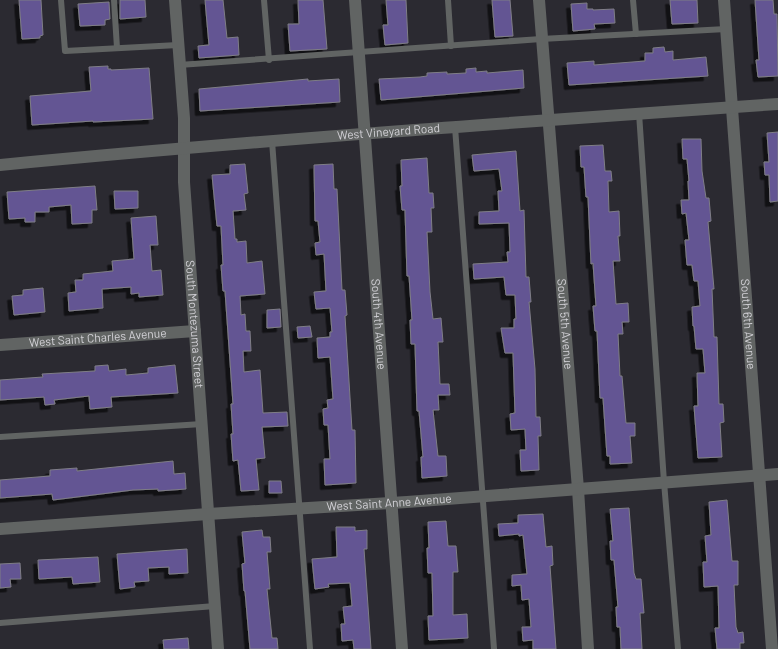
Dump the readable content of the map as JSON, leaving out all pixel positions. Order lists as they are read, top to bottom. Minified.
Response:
{"streets":{"street":["West Vineyard Road","South 4th Avenue","South 5th Avenue","South 6th Avenue","South Montezuma Street","West Saint Charles Avenue","West Saint Anne Avenue"]},"crossings":[["West Vineyard Road","South 4th Avenue"],["West Vineyard Road","South 5th Avenue"],["West Vineyard Road","South 6th Avenue"],["West Vineyard Road","South Montezuma Street"],["South 4th Avenue","West Saint Anne Avenue"],["South 5th Avenue","West Saint Anne Avenue"],["South 6th Avenue","West Saint Anne Avenue"],["South Montezuma Street","West Saint Charles Avenue"],["South Montezuma Street","West Saint Anne Avenue"]]}
